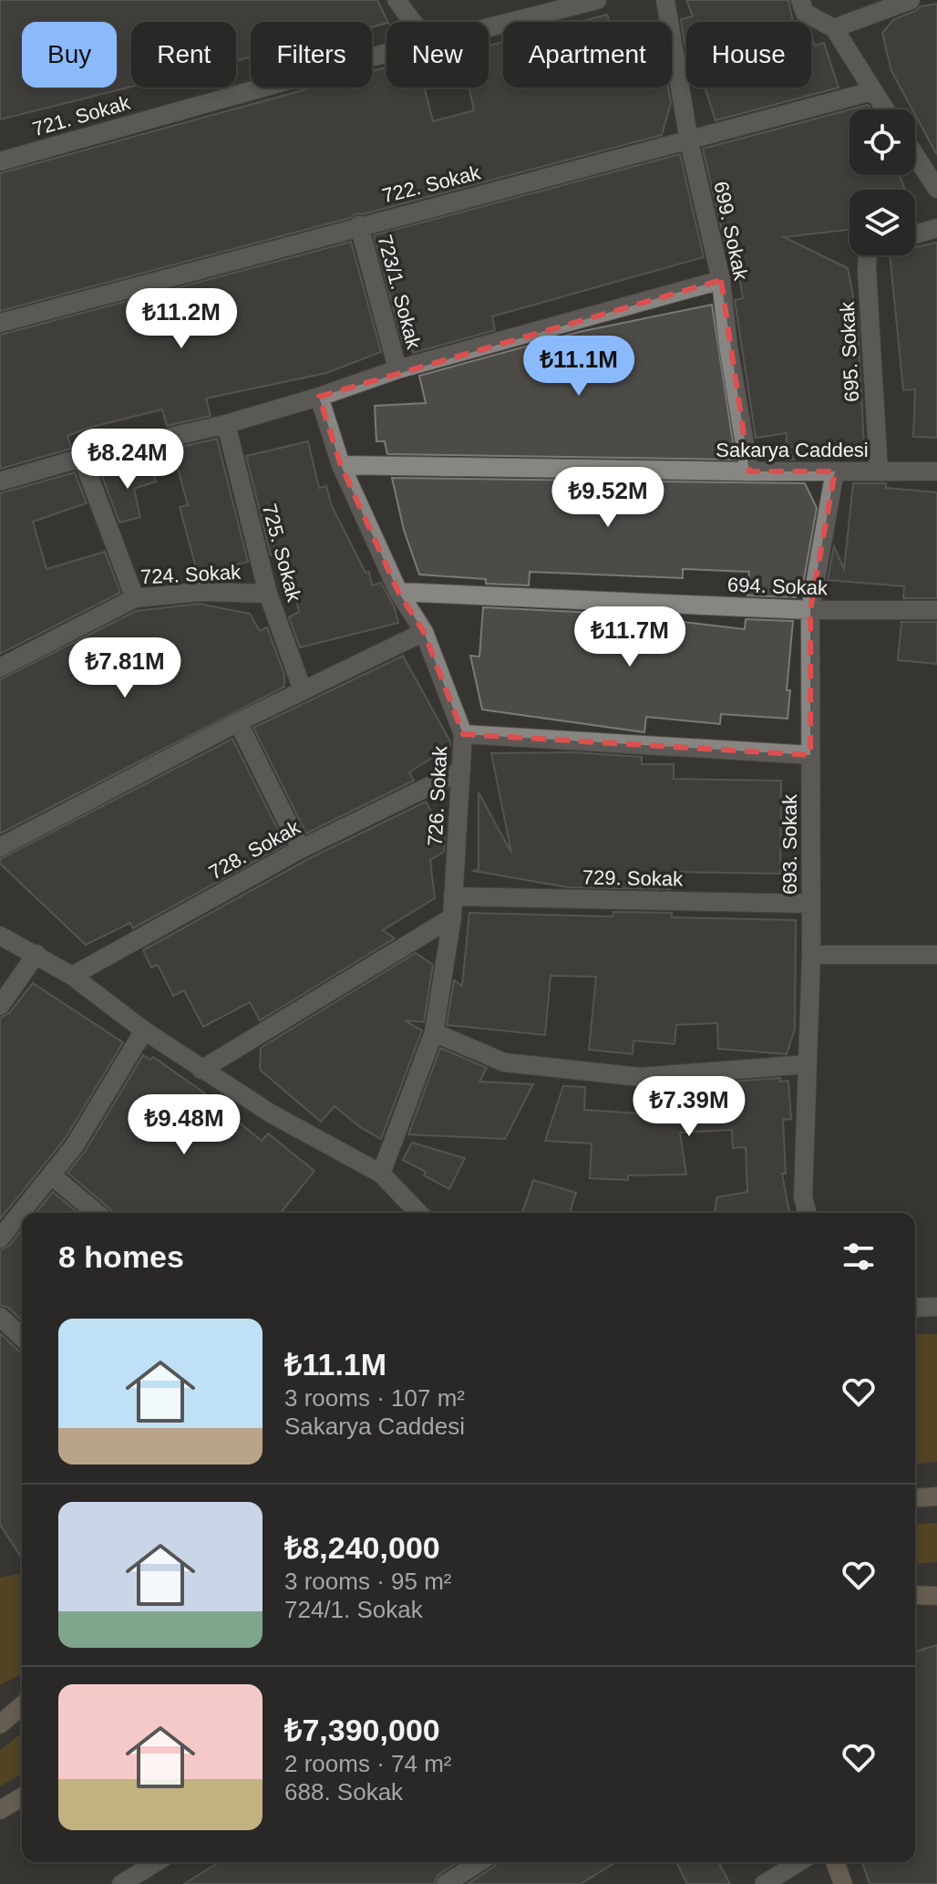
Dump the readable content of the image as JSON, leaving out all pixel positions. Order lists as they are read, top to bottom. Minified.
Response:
{"streets":{"street":["721. Sokak","722. Sokak","699. Sokak","723/1. Sokak","695. Sokak","Sakarya Caddesi","725. Sokak","724. Sokak","694. Sokak","726. Sokak","693. Sokak","728. Sokak","729. Sokak"]},"crossings":[["722. Sokak","699. Sokak"],["722. Sokak","723/1. Sokak"],["699. Sokak","Sakarya Caddesi"],["695. Sokak","Sakarya Caddesi"],["Sakarya Caddesi","726. Sokak"],["Sakarya Caddesi","693. Sokak"],["725. Sokak","724. Sokak"],["694. Sokak","726. Sokak"],["694. Sokak","693. Sokak"],["726. Sokak","728. Sokak"],["726. Sokak","729. Sokak"],["693. Sokak","729. Sokak"]],"page":{"chip":["Buy","Rent","Filters","New","Apartment","House"],"price":["₺11.2M","₺11.1M","₺8.24M","₺9.52M","₺11.7M","₺7.81M","₺7.39M","₺9.48M"],"heading":"8 homes","list":[{"name":"₺11.1M","note":"3 rooms · 107 m² · Sakarya Caddesi"},{"name":"₺8,240,000","note":"3 rooms · 95 m² · 724/1. Sokak"},{"name":"₺7,390,000","note":"2 rooms · 74 m² · 688. Sokak"}]}}
